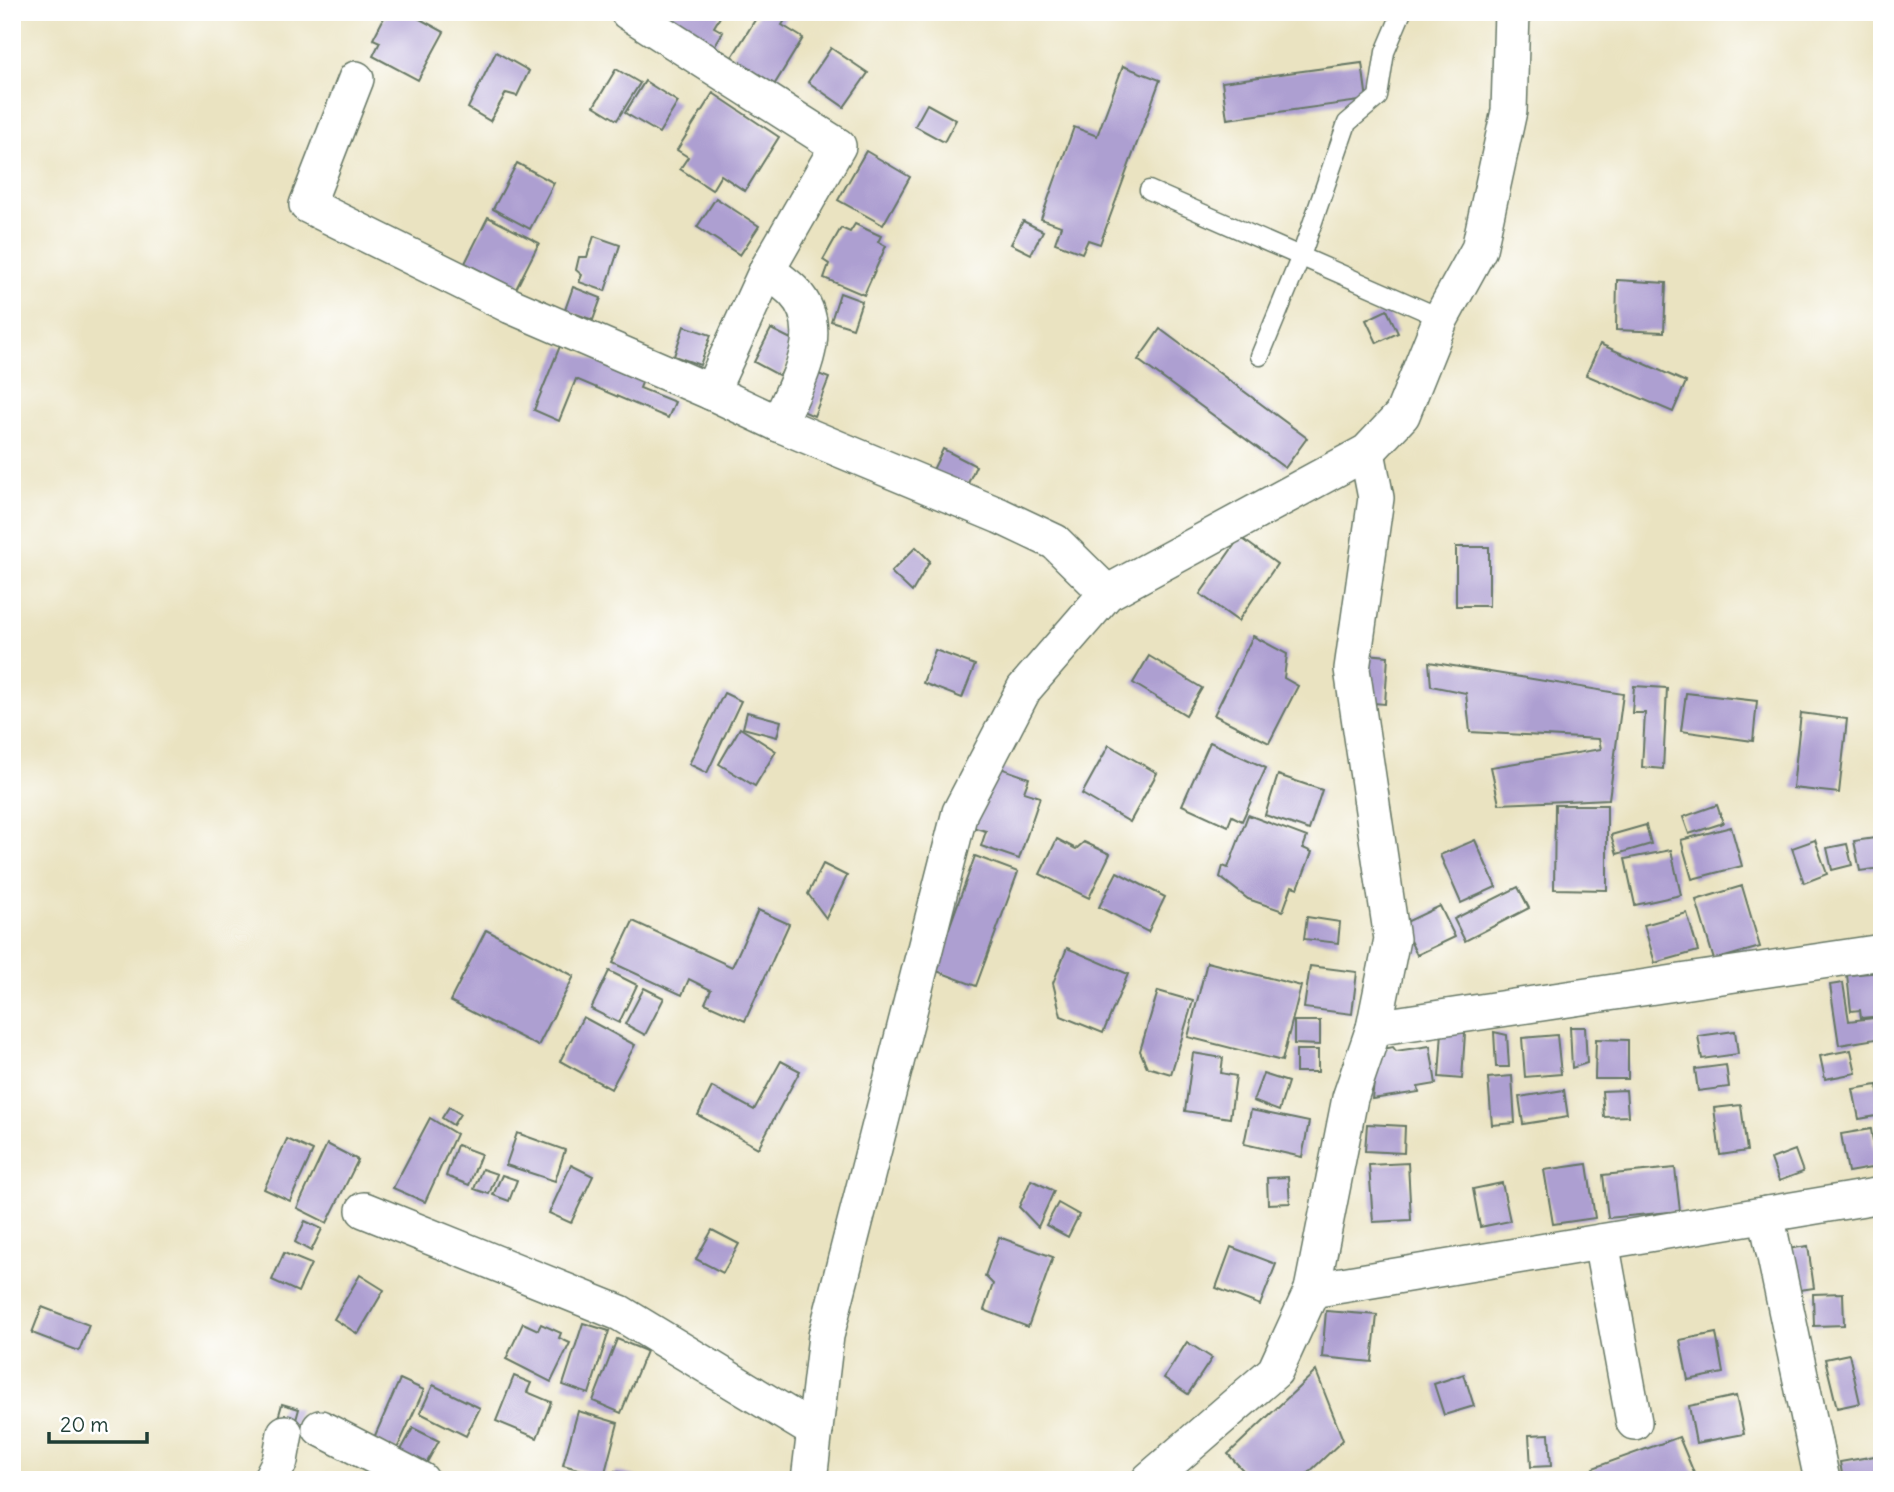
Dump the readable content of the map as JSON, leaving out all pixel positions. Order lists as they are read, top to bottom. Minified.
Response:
{"scale_bar":"20 m"}
